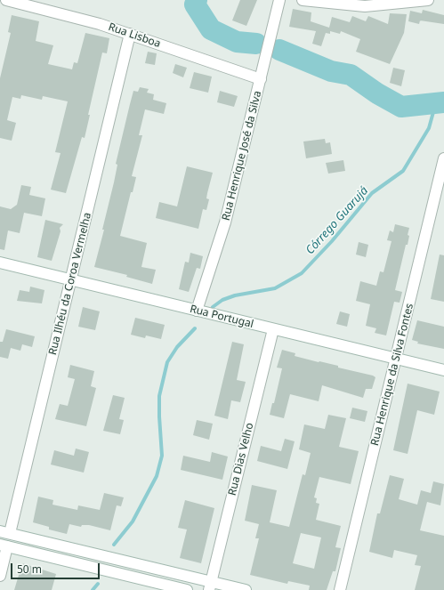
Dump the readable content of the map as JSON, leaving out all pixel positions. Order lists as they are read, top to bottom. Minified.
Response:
{"streets":{"street":["Rua Lisboa","Rua Henrique José da Silva","Rua Ilhéu da Coroa Vermelha","Rua Portugal","Rua Henrique da Silva Fontes","Rua Dias Velho"]},"crossings":[["Rua Lisboa","Rua Henrique José da Silva"],["Rua Lisboa","Rua Ilhéu da Coroa Vermelha"],["Rua Henrique José da Silva","Rua Portugal"],["Rua Ilhéu da Coroa Vermelha","Rua Portugal"],["Rua Portugal","Rua Henrique da Silva Fontes"],["Rua Portugal","Rua Dias Velho"]],"water":["Córrego Guarujá"],"scale_bar":"50 m"}
